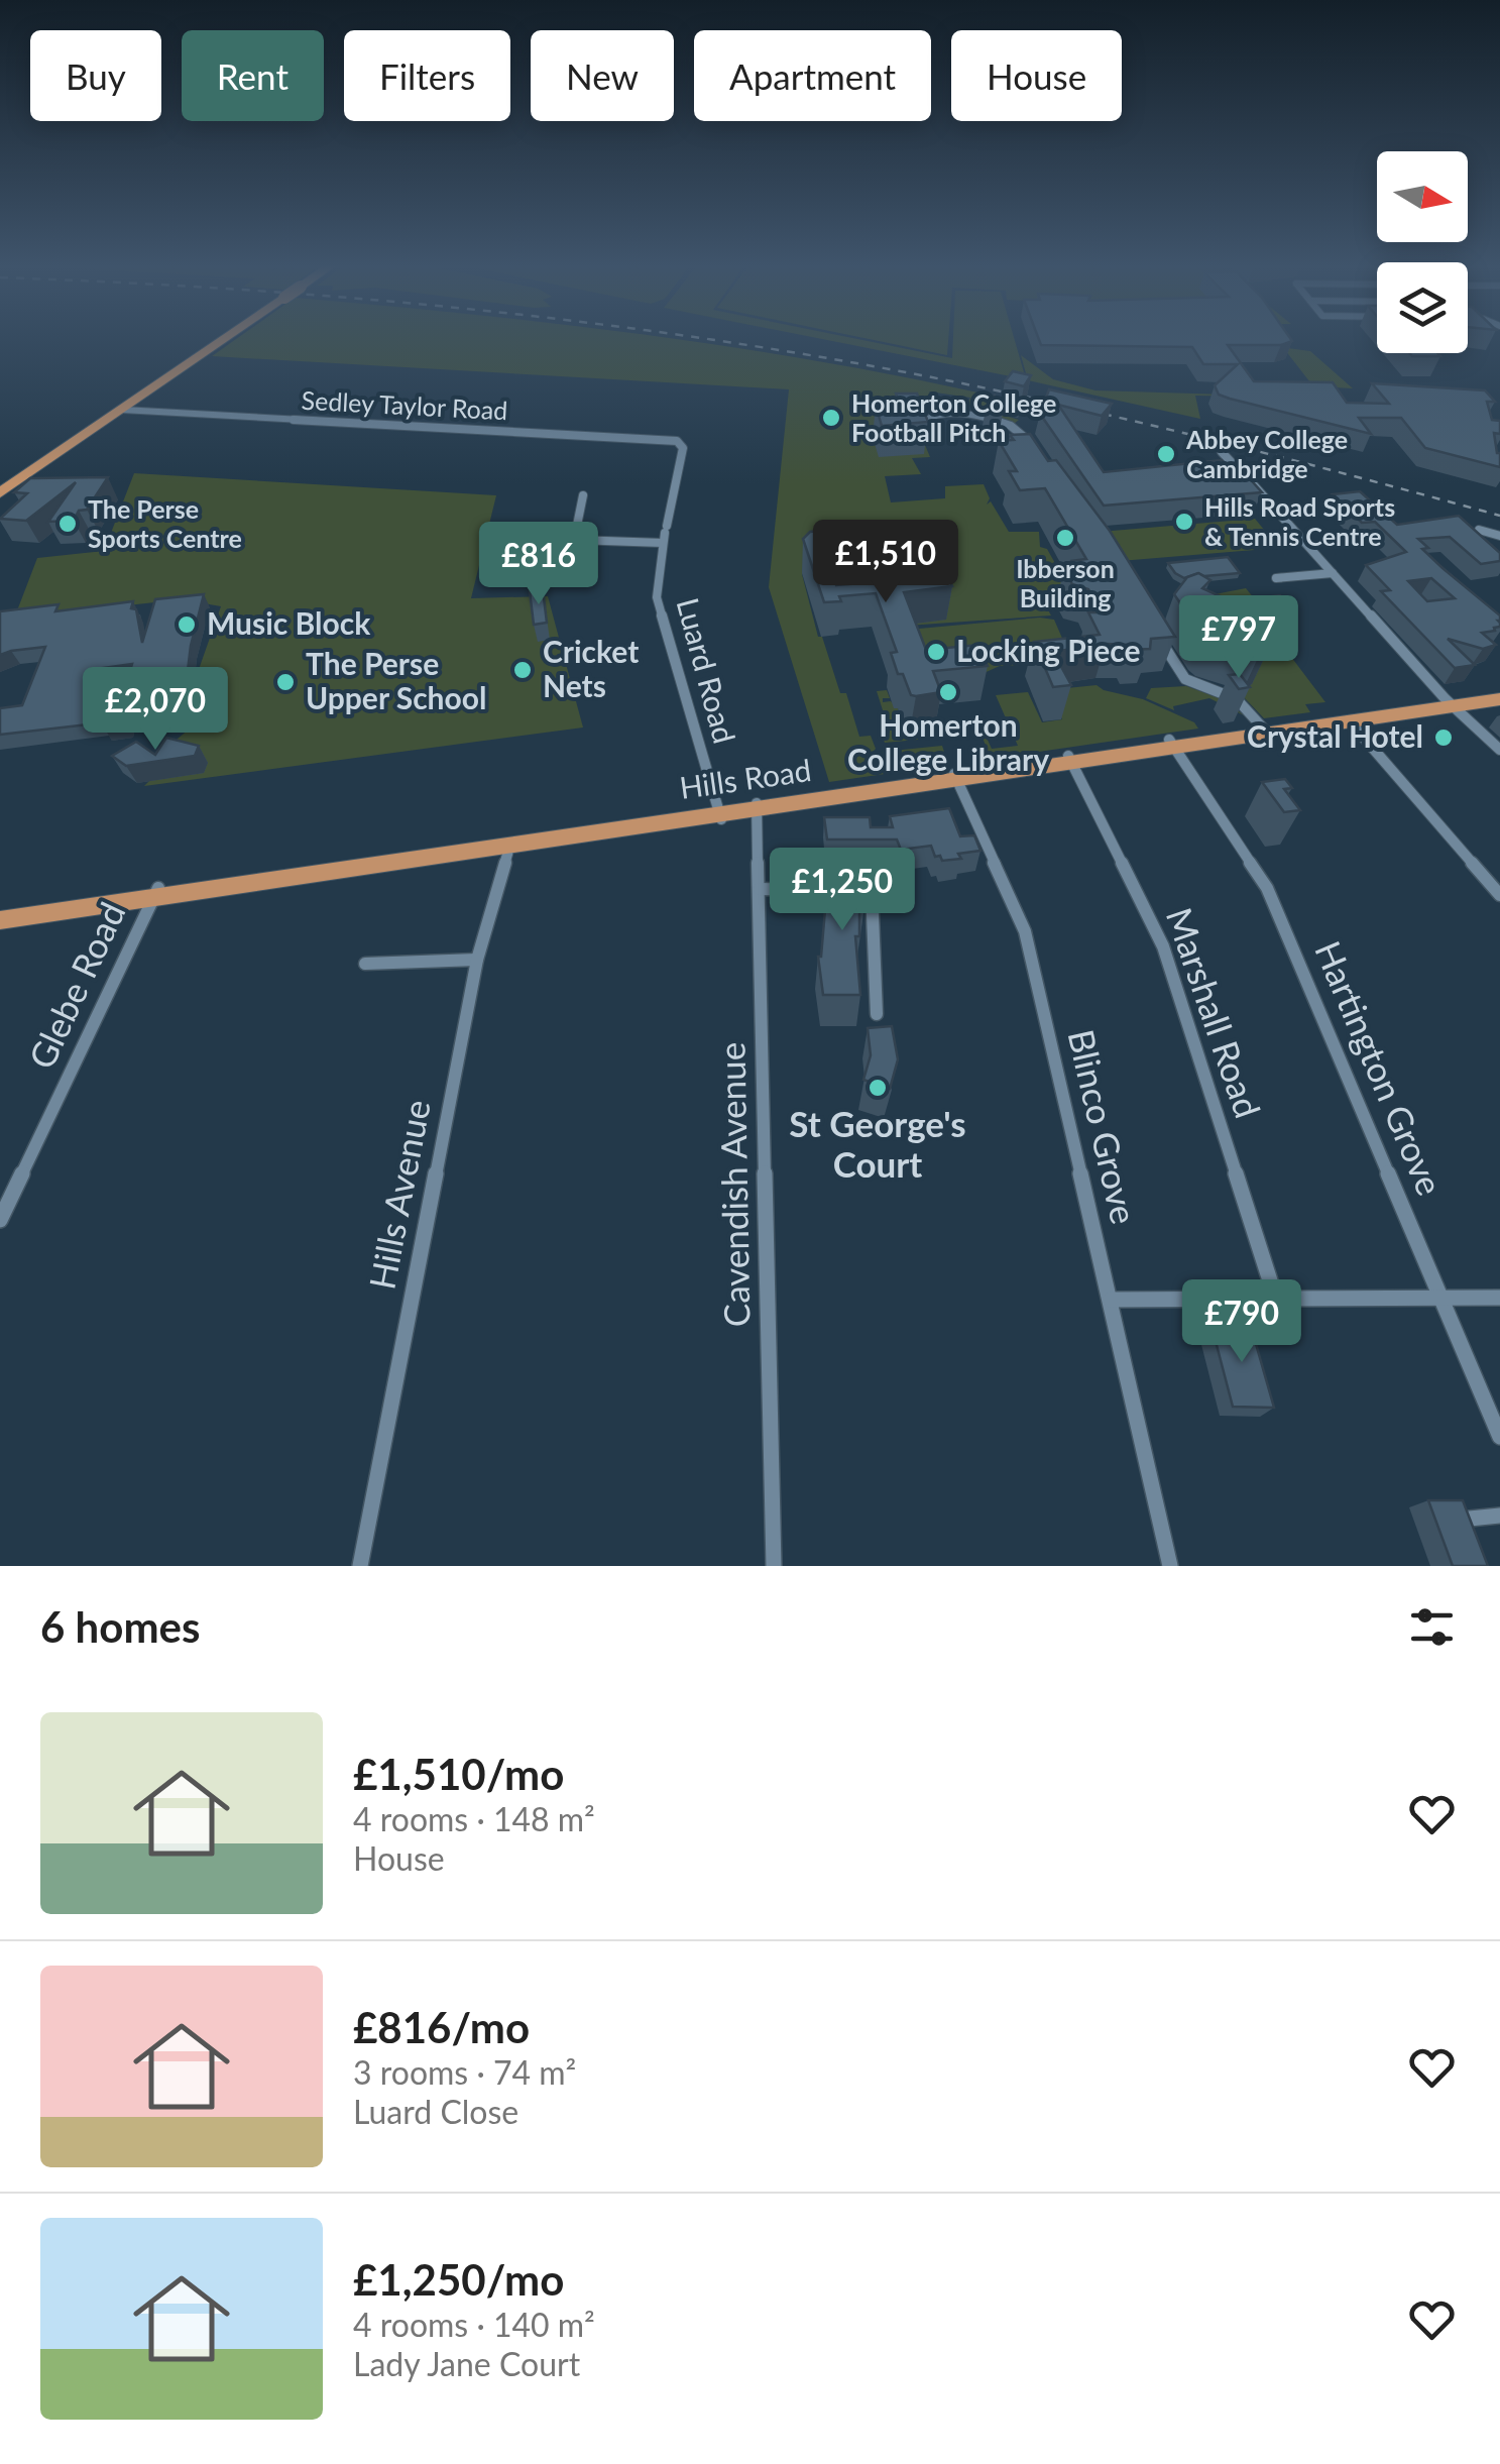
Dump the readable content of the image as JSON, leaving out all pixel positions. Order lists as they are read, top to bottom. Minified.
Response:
{"streets":{"main road":["Hills Road"],"street":["Sedley Taylor Road","Luard Road","Glebe Road","Marshall Road","Hartington Grove","Blinco Grove","Cavendish Avenue","Hills Avenue"]},"crossings":[["Sedley Taylor Road","Luard Road"],["Luard Road","Hills Road"],["Hills Road","Glebe Road"],["Hills Road","Marshall Road"],["Hills Road","Hartington Grove"],["Hills Road","Blinco Grove"],["Hills Road","Cavendish Avenue"],["Hills Road","Hills Avenue"]],"places":["Homerton College Football Pitch","Abbey College Cambridge","Hills Road Sports & Tennis Centre","The Perse Sports Centre","Ibberson Building","Music Block","Locking Piece","Cricket Nets","The Perse Upper School","Homerton College Library","Crystal Hotel","St George's Court"],"north":"right","page":{"chip":["Buy","Rent","Filters","New","Apartment","House"],"price":["£1,510","£816","£797","£2,070","£1,250","£790"],"heading":"6 homes","list":[{"name":"£1,510/mo","note":"4 rooms · 148 m² · House"},{"name":"£816/mo","note":"3 rooms · 74 m² · Luard Close"},{"name":"£1,250/mo","note":"4 rooms · 140 m² · Lady Jane Court"}]}}
